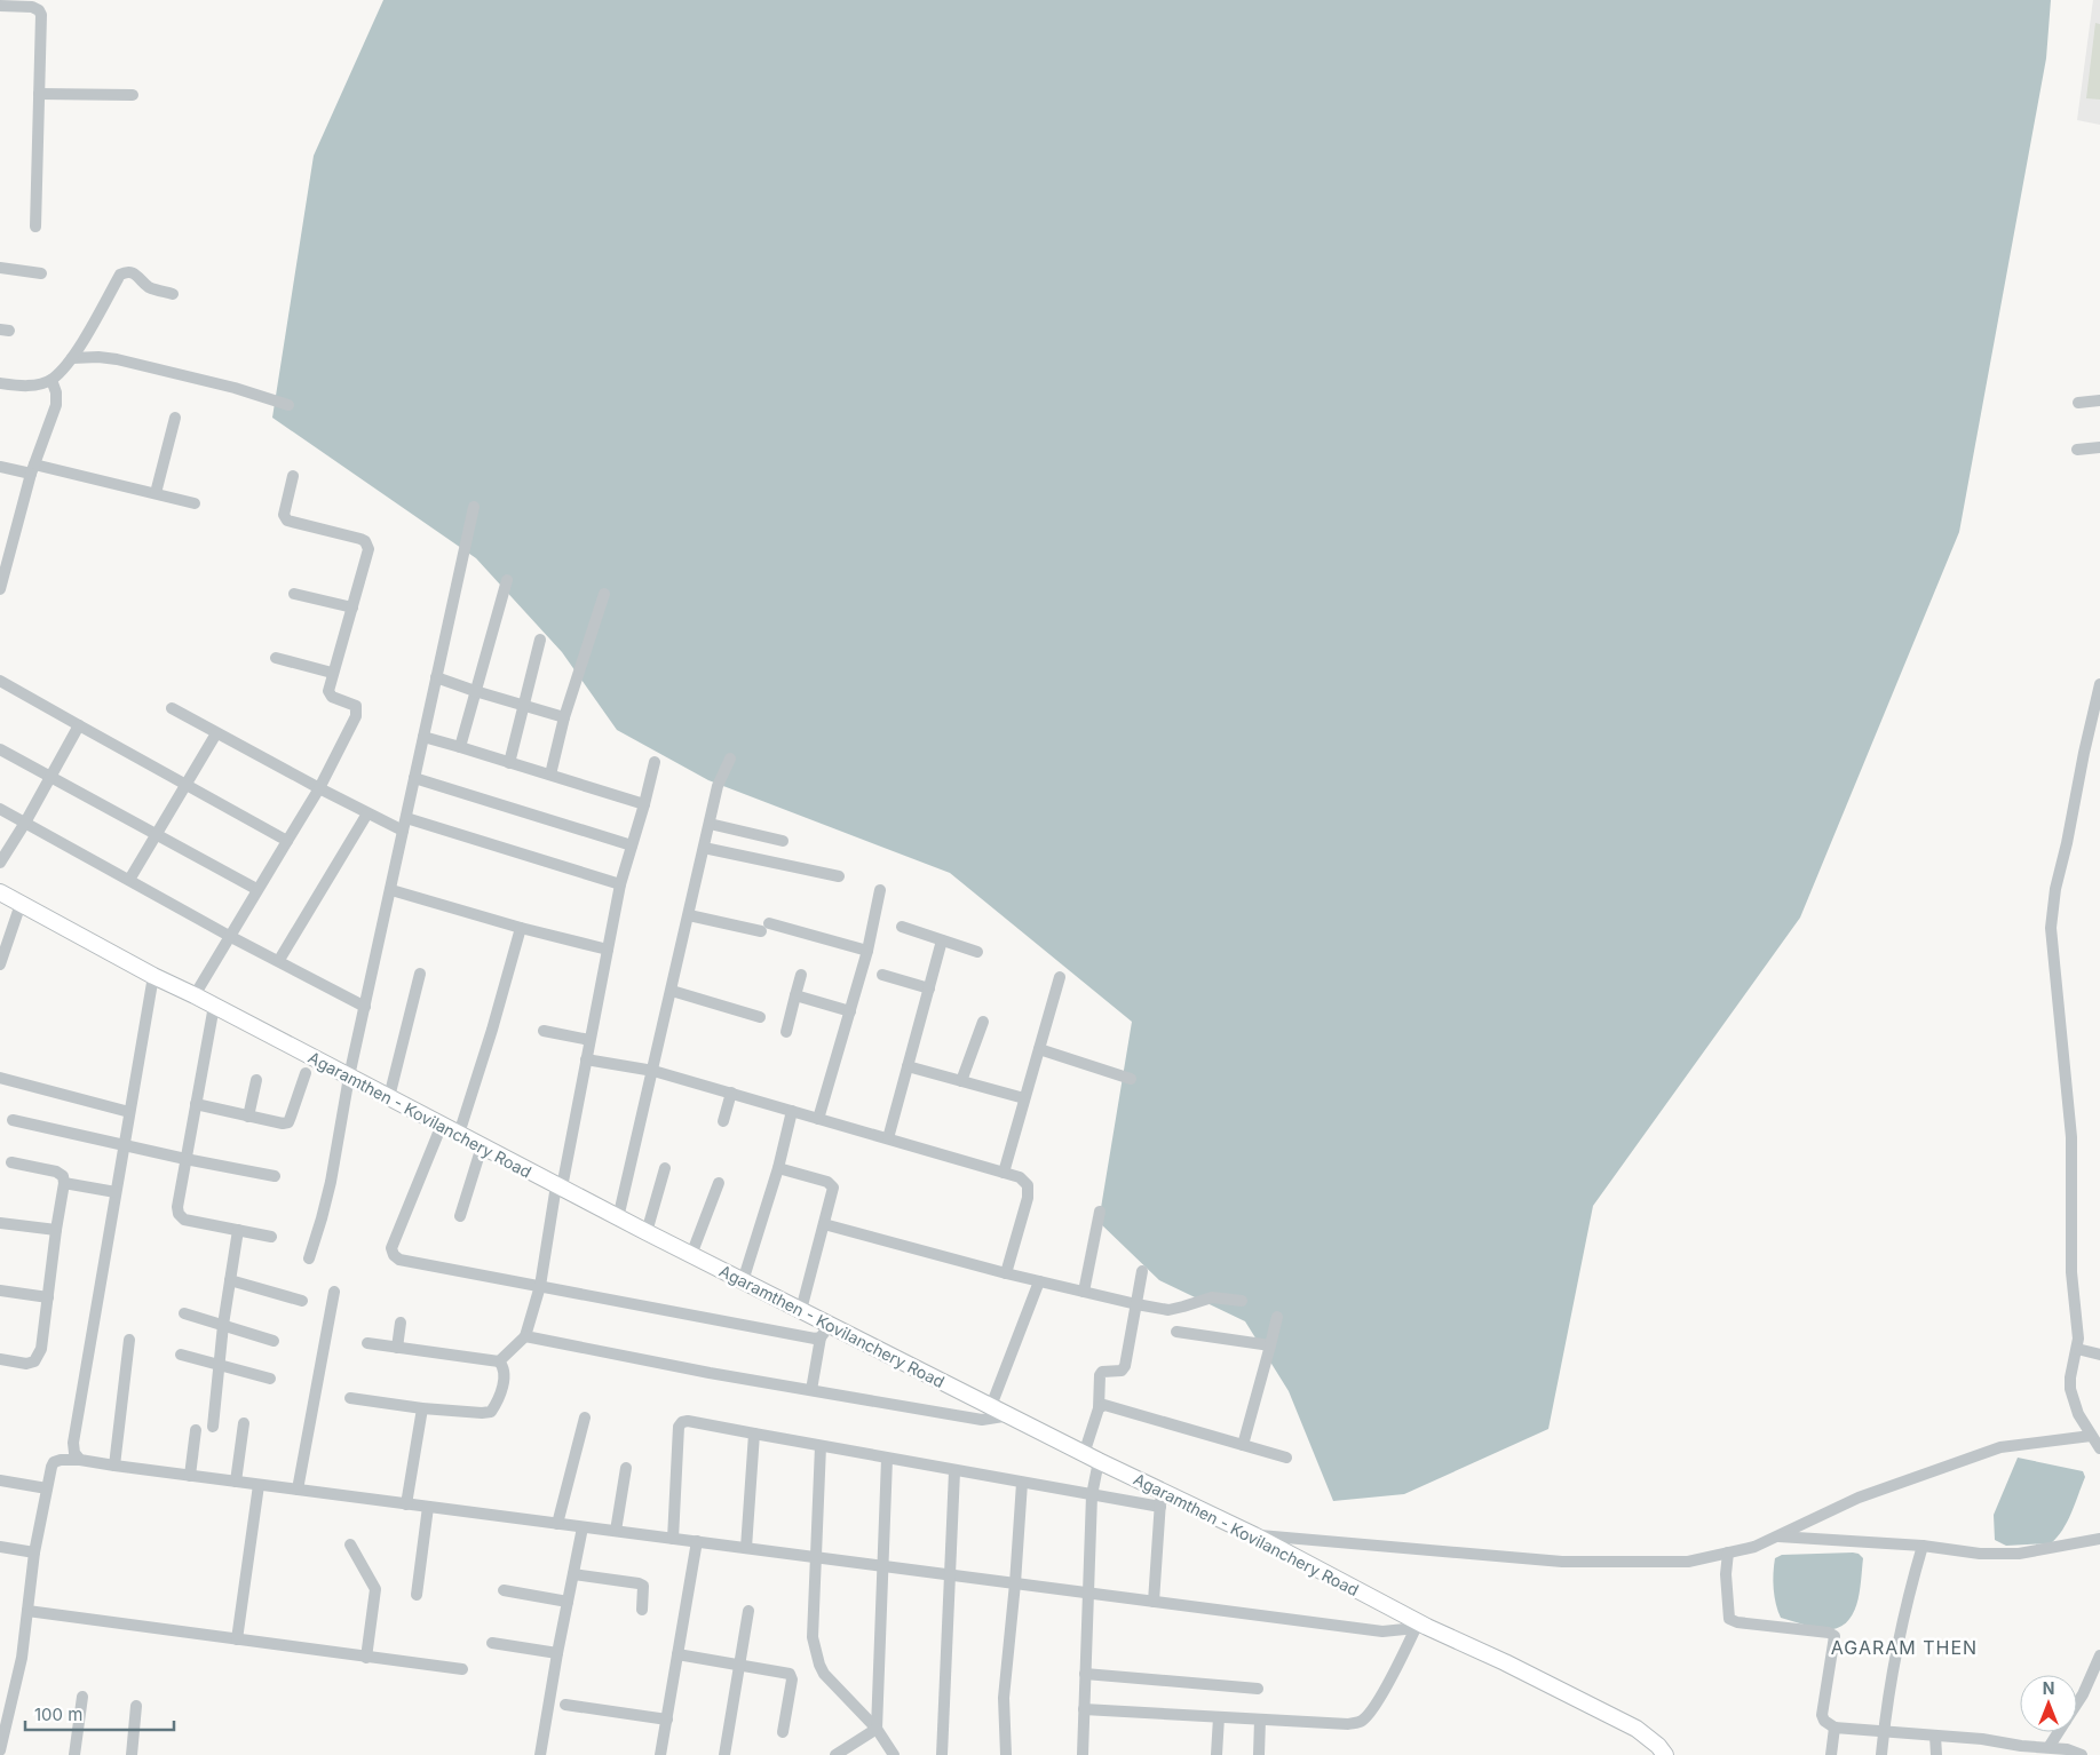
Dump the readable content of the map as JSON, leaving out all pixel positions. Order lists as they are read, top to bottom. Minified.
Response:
{"streets":{"main road":["Agaramthen - Kovilanchery Road"]},"districts":["AGARAM THEN"],"scale_bar":"100 m","north":"top"}
